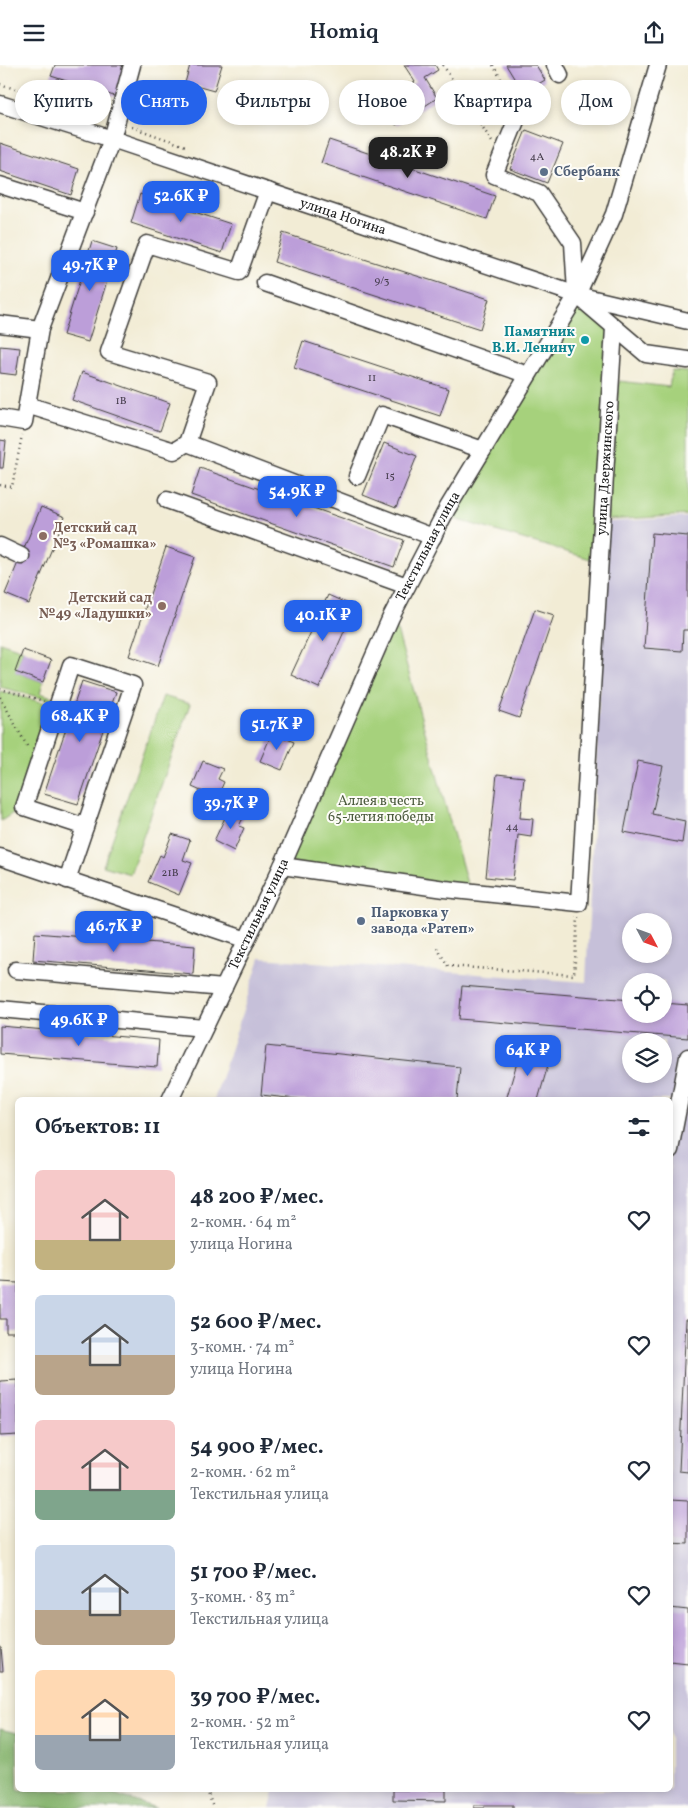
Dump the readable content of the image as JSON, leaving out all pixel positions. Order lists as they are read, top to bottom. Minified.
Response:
{"streets":{"street":["улица Ногина","улица Дзержинского","Текстильная улица"]},"crossings":[["улица Ногина","Текстильная улица"]],"parks":["Аллея в честь 65-летия победы"],"places":["Сбербанк","Памятник В.И. Ленину","Детский сад №3 «Ромашка»","Детский сад №49 «Ладушки»","Парковка у завода «Ратеп»"],"house_numbers":["4А","9/3","11","1В","15","44","21В"],"north":"bottom right","page":{"header":"Homiq","chip":["Купить","Снять","Фильтры","Новое","Квартира","Дом"],"price":["48.2K ₽","52.6K ₽","49.7K ₽","54.9K ₽","40.1K ₽","68.4K ₽","51.7K ₽","39.7K ₽","46.7K ₽","49.6K ₽","64K ₽"],"heading":"Объектов: 11","list":[{"name":"48 200 ₽/мес.","note":"2-комн. · 64 m² · улица Ногина"},{"name":"52 600 ₽/мес.","note":"3-комн. · 74 m² · улица Ногина"},{"name":"54 900 ₽/мес.","note":"2-комн. · 62 m² · Текстильная улица"},{"name":"51 700 ₽/мес.","note":"3-комн. · 83 m² · Текстильная улица"},{"name":"39 700 ₽/мес.","note":"2-комн. · 52 m² · Текстильная улица"}]}}
